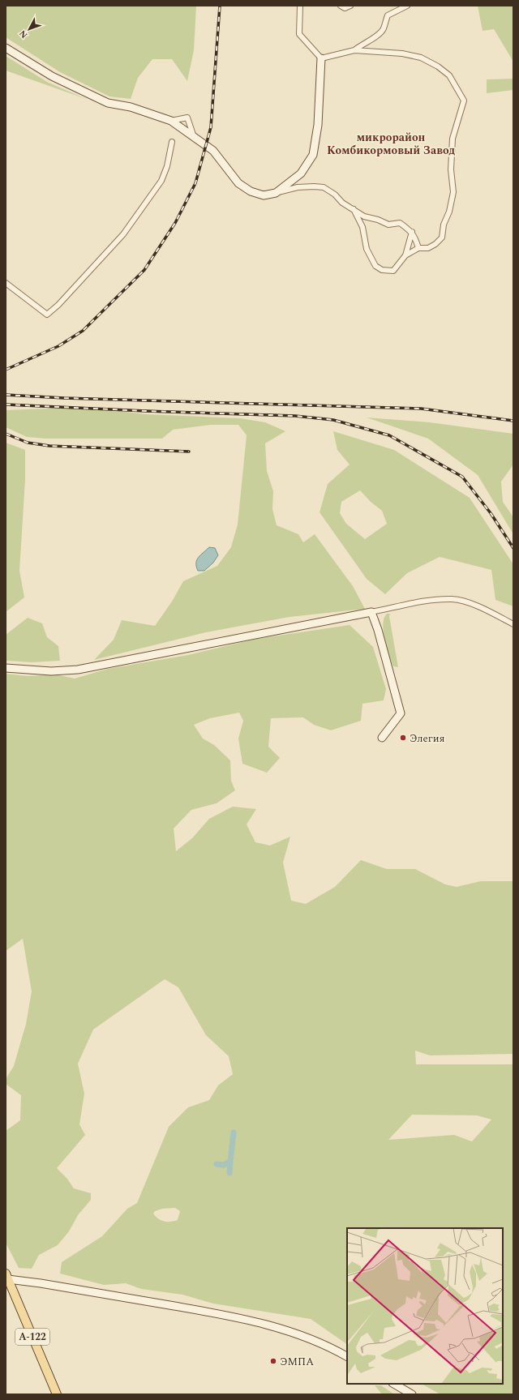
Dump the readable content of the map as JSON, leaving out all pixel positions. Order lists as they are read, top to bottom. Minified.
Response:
{"streets":{"main road":["А-122"]},"districts":["микрорайон Комбикормовый Завод"],"places":["Элегия","ЭМПА"],"north":"bottom left"}
